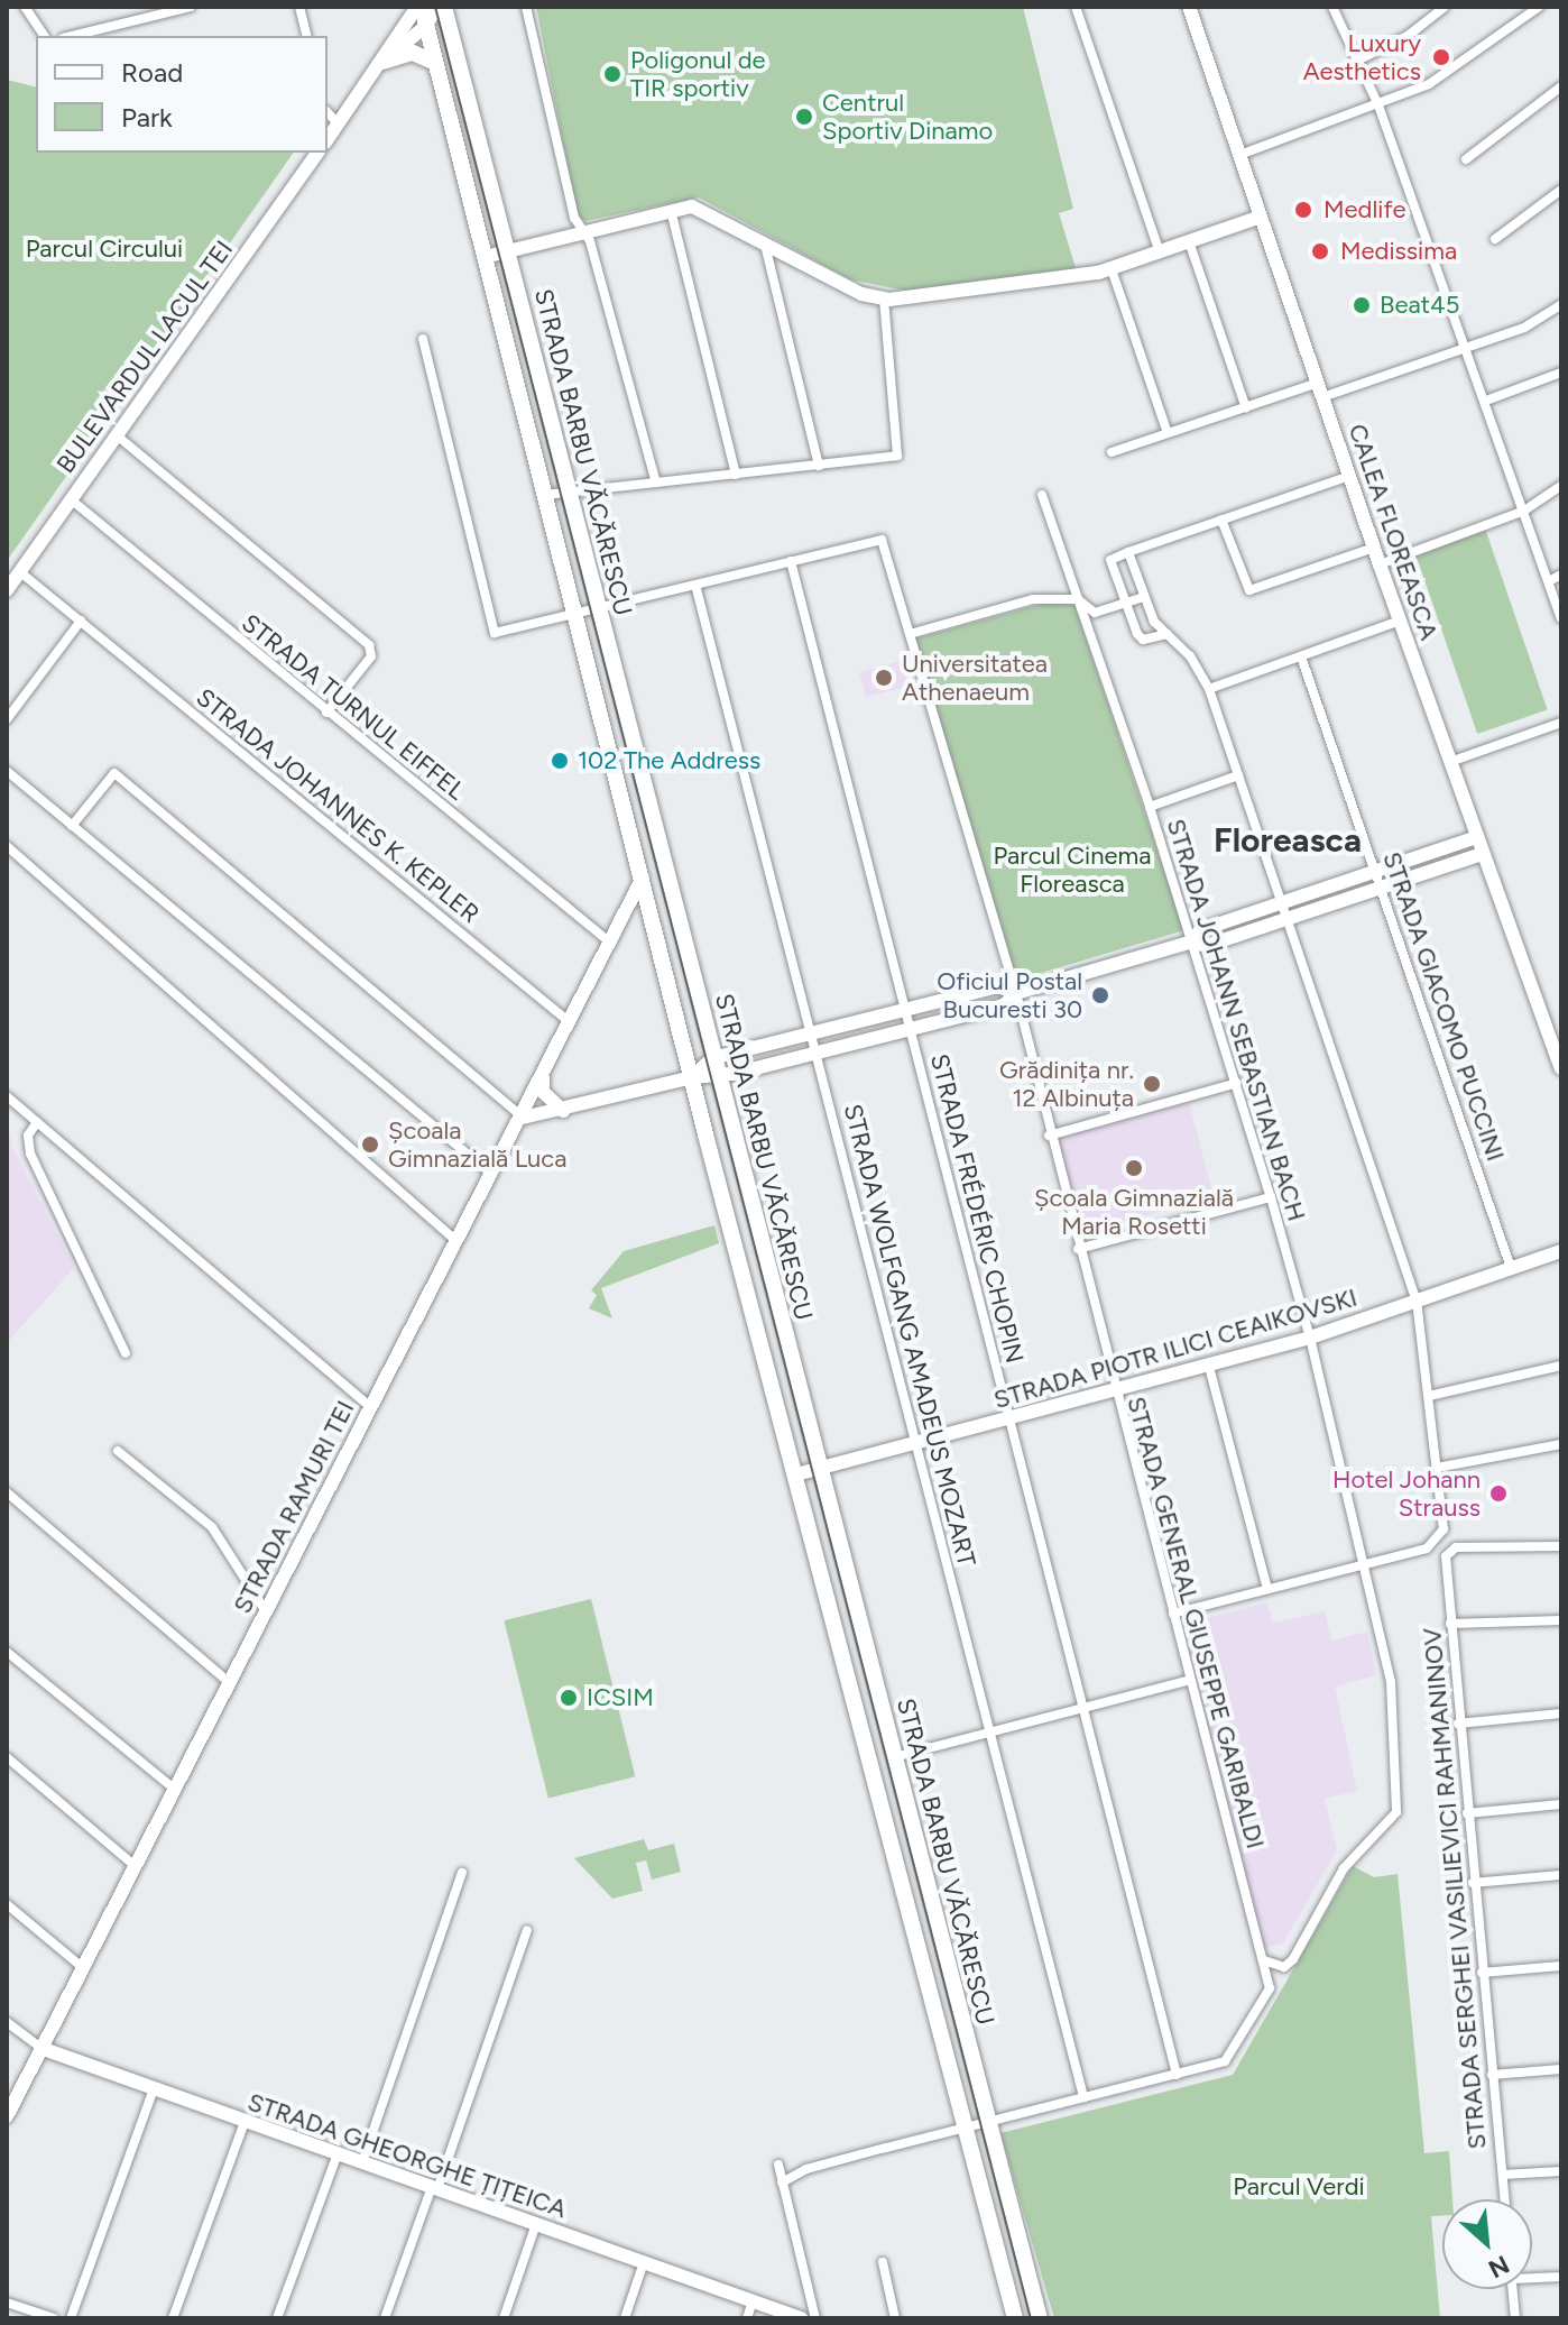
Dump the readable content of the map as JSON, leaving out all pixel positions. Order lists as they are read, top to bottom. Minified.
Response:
{"streets":{"main road":["STRADA BARBU VĂCĂRESCU"],"street":["BULEVARDUL LACUL TEI","CALEA FLOREASCA","STRADA TURNUL EIFFEL","STRADA JOHANNES K. KEPLER","STRADA GIACOMO PUCCINI","STRADA JOHANN SEBASTIAN BACH","STRADA FRÉDÉRIC CHOPIN","STRADA WOLFGANG AMADEUS MOZART","STRADA PIOTR ILICI CEAIKOVSKI","STRADA RAMURI TEI","STRADA GENERAL GIUSEPPE GARIBALDI","STRADA SERGHEI VASILIEVICI RAHMANINOV","STRADA GHEORGHE ȚIȚEICA"]},"crossings":[["BULEVARDUL LACUL TEI","STRADA TURNUL EIFFEL"],["BULEVARDUL LACUL TEI","STRADA JOHANNES K. KEPLER"],["STRADA BARBU VĂCĂRESCU","STRADA PIOTR ILICI CEAIKOVSKI"],["STRADA BARBU VĂCĂRESCU","STRADA RAMURI TEI"],["STRADA TURNUL EIFFEL","STRADA RAMURI TEI"],["STRADA JOHANNES K. KEPLER","STRADA RAMURI TEI"],["STRADA GIACOMO PUCCINI","STRADA PIOTR ILICI CEAIKOVSKI"],["STRADA JOHANN SEBASTIAN BACH","STRADA PIOTR ILICI CEAIKOVSKI"],["STRADA JOHANN SEBASTIAN BACH","STRADA GENERAL GIUSEPPE GARIBALDI"],["STRADA FRÉDÉRIC CHOPIN","STRADA PIOTR ILICI CEAIKOVSKI"],["STRADA FRÉDÉRIC CHOPIN","STRADA GENERAL GIUSEPPE GARIBALDI"],["STRADA WOLFGANG AMADEUS MOZART","STRADA PIOTR ILICI CEAIKOVSKI"],["STRADA PIOTR ILICI CEAIKOVSKI","STRADA GENERAL GIUSEPPE GARIBALDI"],["STRADA RAMURI TEI","STRADA GHEORGHE ȚIȚEICA"]],"districts":["Floreasca"],"parks":["Parcul Circului","Parcul Cinema Floreasca","Parcul Verdi"],"places":["Luxury Aesthetics","Poligonul de TIR sportiv","Centrul Sportiv Dinamo","Medlife","Medissima","Beat45","Universitatea Athenaeum","102 The Address","Oficiul Postal Bucuresti 30","Grădinița nr. 12 Albinuța","Școala Gimnazială Luca","Școala Gimnazială Maria Rosetti","Hotel Johann Strauss","ICSIM"],"legend":["Road","Park"],"north":"bottom right"}
